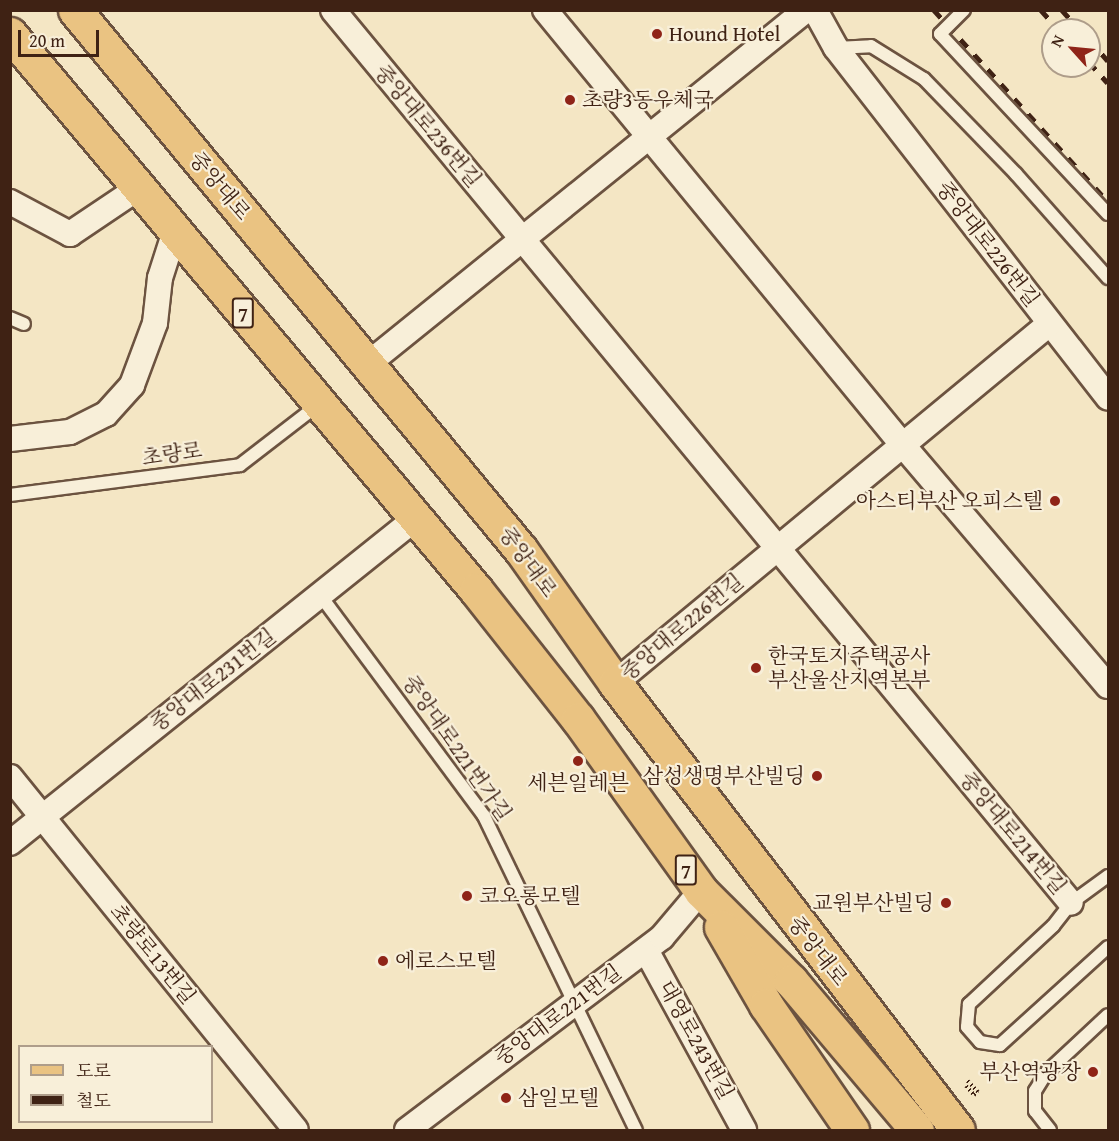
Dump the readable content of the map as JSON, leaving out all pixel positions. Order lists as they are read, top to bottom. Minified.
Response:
{"streets":{"main road":["중앙대로","7"],"street":["중앙대로236번길","중앙대로226번길","중앙대로231번길","중앙대로214번길","초량로13번길","중앙대로221번길","대영로243번길"],"lane":["초량로","중앙대로221번가길"]},"crossings":[["중앙대로","중앙대로226번길"],["중앙대로","초량로"],["중앙대로","중앙대로231번길"],["중앙대로","중앙대로221번길"],["중앙대로226번길","중앙대로214번길"],["중앙대로231번길","중앙대로221번가길"],["중앙대로231번길","초량로13번길"],["중앙대로221번가길","중앙대로221번길"],["중앙대로221번길","대영로243번길"]],"places":["Hound Hotel","초량3동우체국","아스티부산 오피스텔","한국토지주택공사 부산울산지역본부","세븐일레븐","삼성생명부산빌딩","코오롱모텔","교원부산빌딩","에로스모텔","부산역광장","삼일모텔"],"legend":["도로","철도"],"scale_bar":"20 m","north":"top left"}
